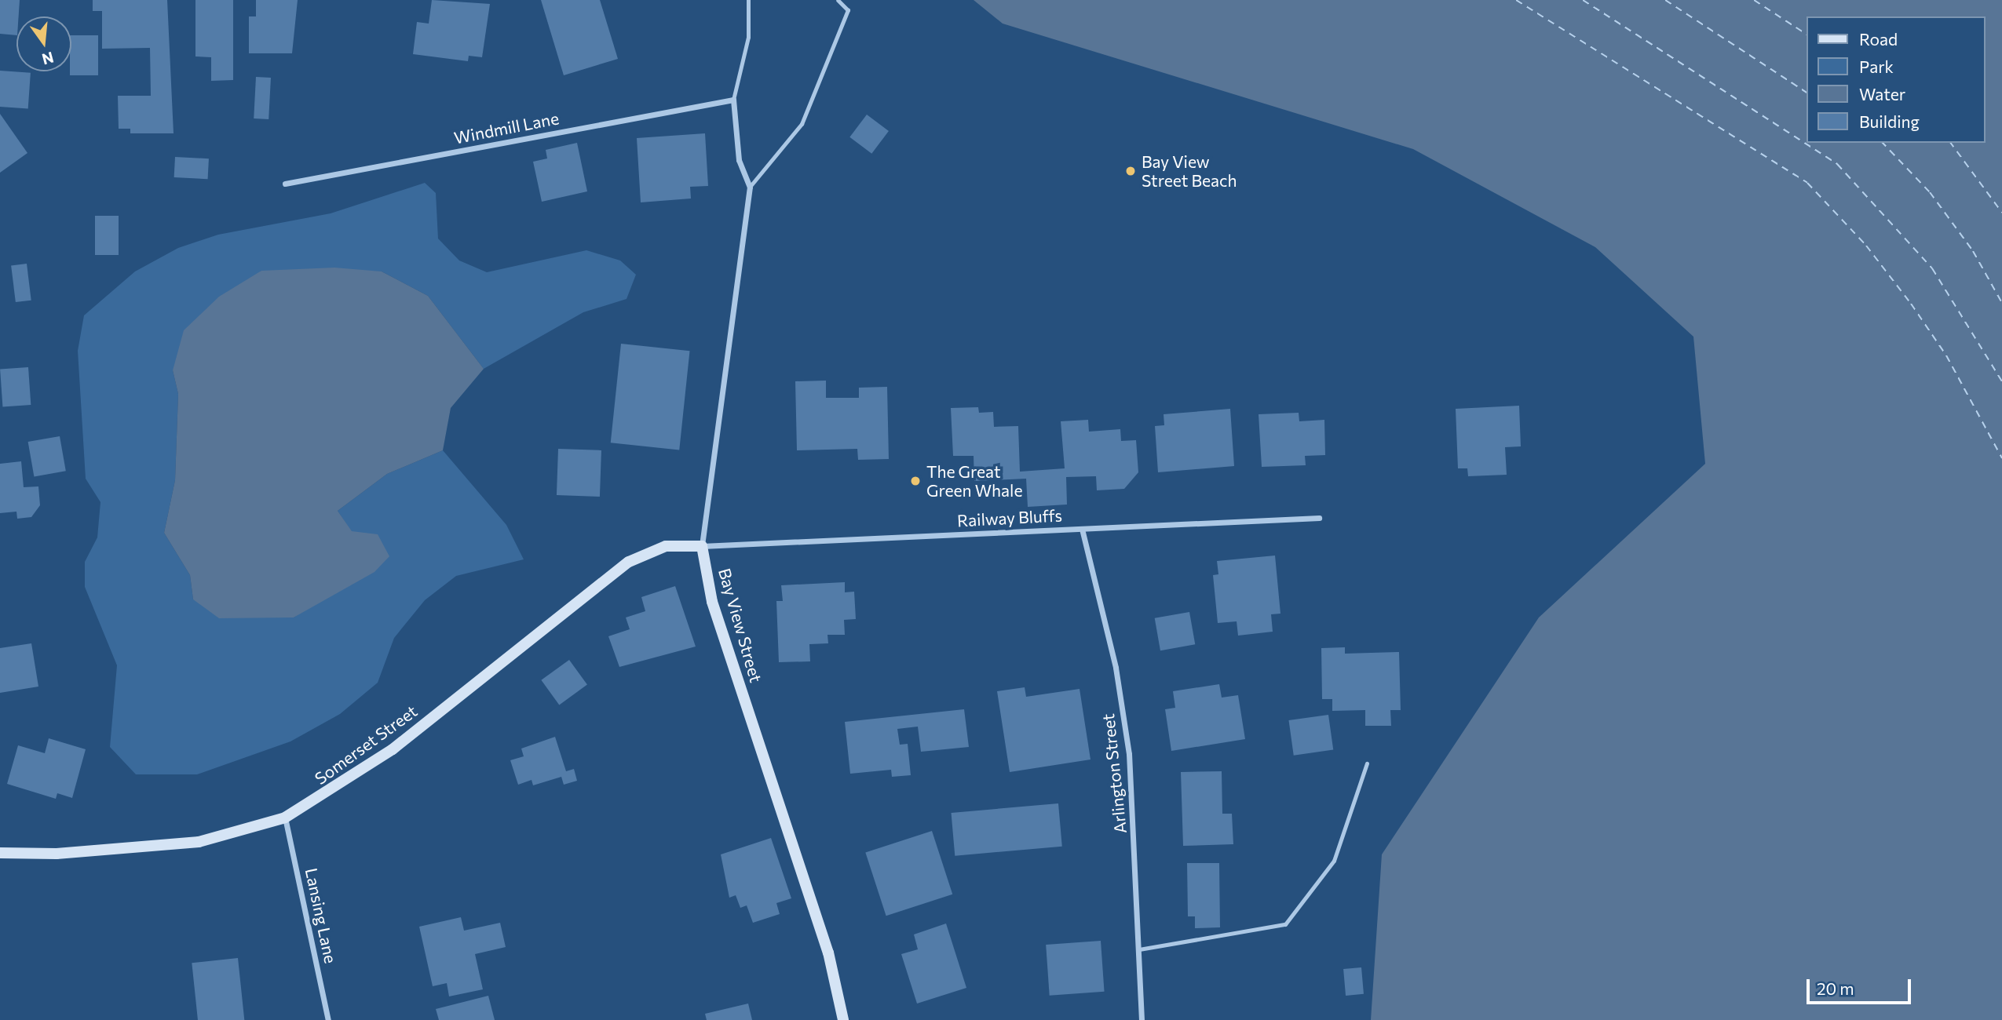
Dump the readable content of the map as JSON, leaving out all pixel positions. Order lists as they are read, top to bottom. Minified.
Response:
{"streets":{"street":["Windmill Lane","Railway Bluffs","Bay View Street","Somerset Street","Arlington Street","Lansing Lane"]},"crossings":[["Windmill Lane","Bay View Street"],["Railway Bluffs","Bay View Street"],["Railway Bluffs","Somerset Street"],["Railway Bluffs","Arlington Street"],["Bay View Street","Somerset Street"],["Somerset Street","Lansing Lane"]],"places":["Bay View Street Beach","The Great Green Whale"],"legend":["Road","Park","Water","Building"],"scale_bar":"20 m","north":"bottom"}
